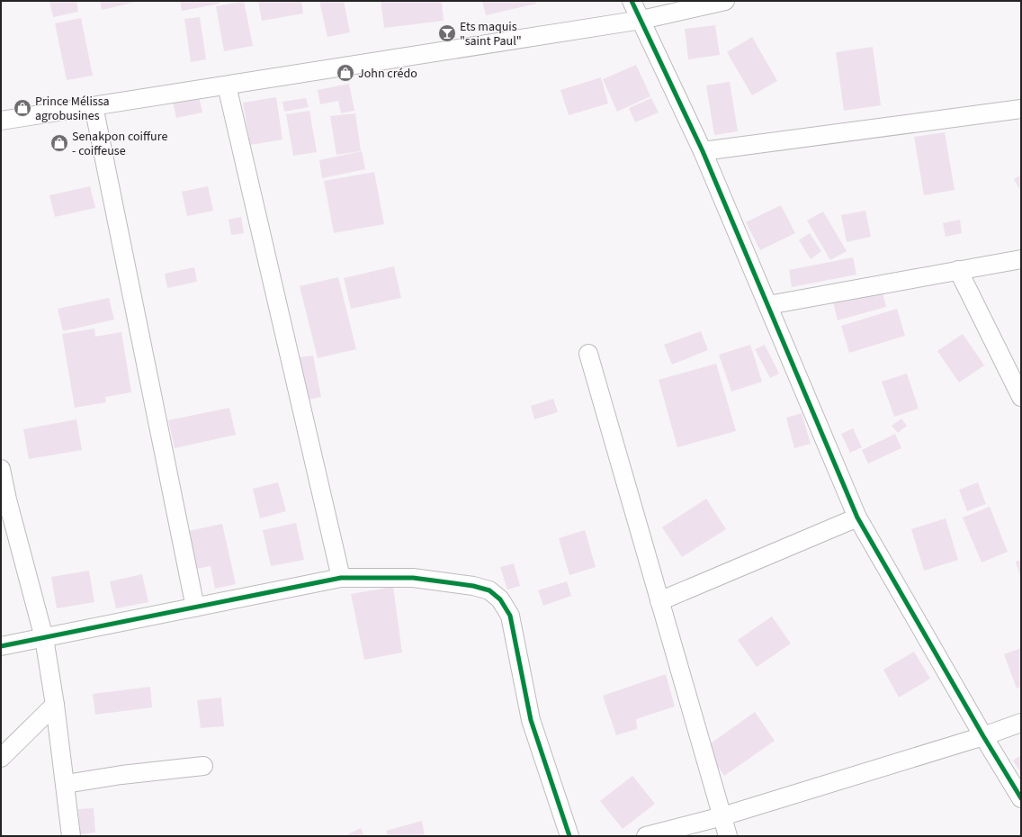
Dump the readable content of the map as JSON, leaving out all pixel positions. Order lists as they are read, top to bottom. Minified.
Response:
{"places":{"bar":["Ets maquis \"saint Paul\""],"shop":["John crédo","Prince Mélissa agrobusines","Senakpon coiffure - coiffeuse"]}}
